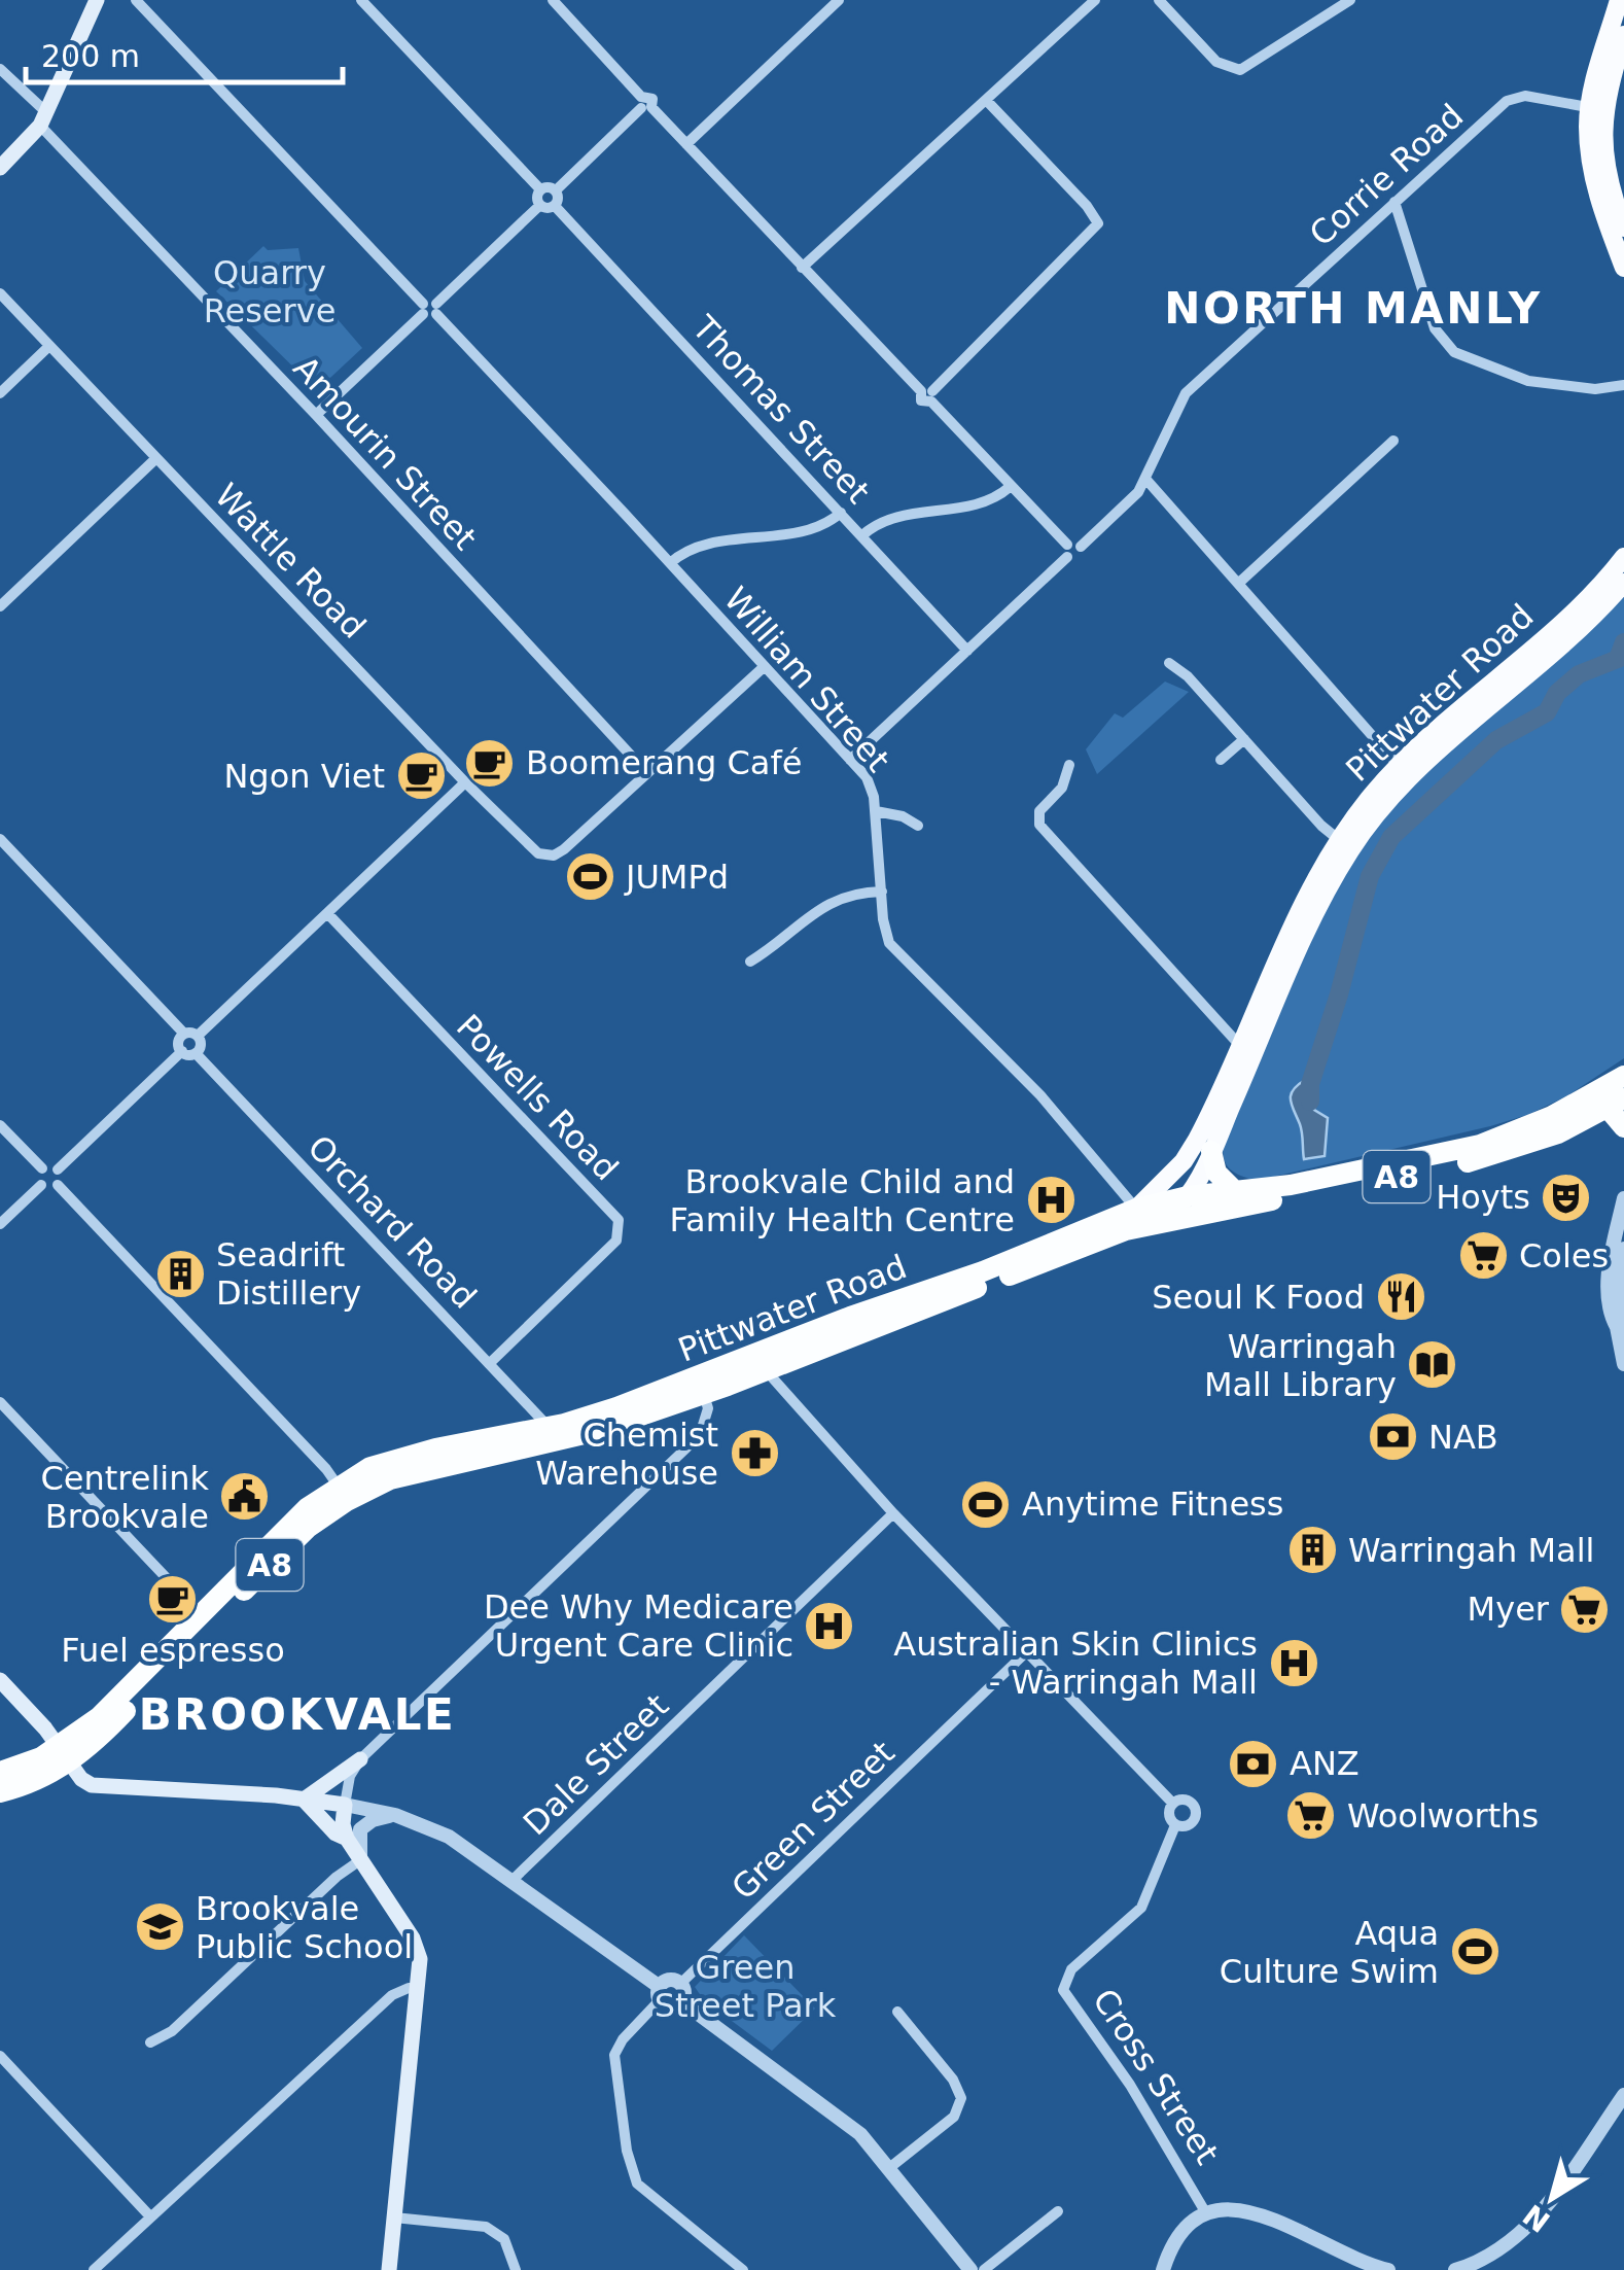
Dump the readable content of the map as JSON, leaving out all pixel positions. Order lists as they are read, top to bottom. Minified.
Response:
{"streets":{"highway":["Pittwater Road","A8"],"street":["Corrie Road","Thomas Street","Amourin Street","Wattle Road","William Street","Powells Road","Orchard Road","Dale Street","Green Street","Cross Street"]},"crossings":[["Corrie Road","Thomas Street"],["Corrie Road","William Street"],["Amourin Street","Wattle Road"],["William Street","Pittwater Road"],["William Street","A8"],["Pittwater Road","A8"],["Pittwater Road","Orchard Road"],["Powells Road","Orchard Road"]],"districts":["NORTH MANLY","BROOKVALE"],"parks":["Quarry Reserve","Green Street Park"],"places":{"cafe":["Boomerang Café","Ngon Viet","Fuel espresso"],"sports":["JUMPd","Anytime Fitness","Aqua Culture Swim"],"theatre":["Hoyts"],"hospital":["Brookvale Child and Family Health Centre","Dee Why Medicare Urgent Care Clinic","Australian Skin Clinics - Warringah Mall"],"supermarket":["Coles","Myer","Woolworths"],"building":["Seadrift Distillery","Warringah Mall"],"restaurant":["Seoul K Food"],"library":["Warringah Mall Library"],"bank":["NAB","ANZ"],"pharmacy":["Chemist Warehouse"],"public building":["Centrelink Brookvale"],"school or university":["Brookvale Public School"]},"scale_bar":"200 m","north":"bottom left"}
